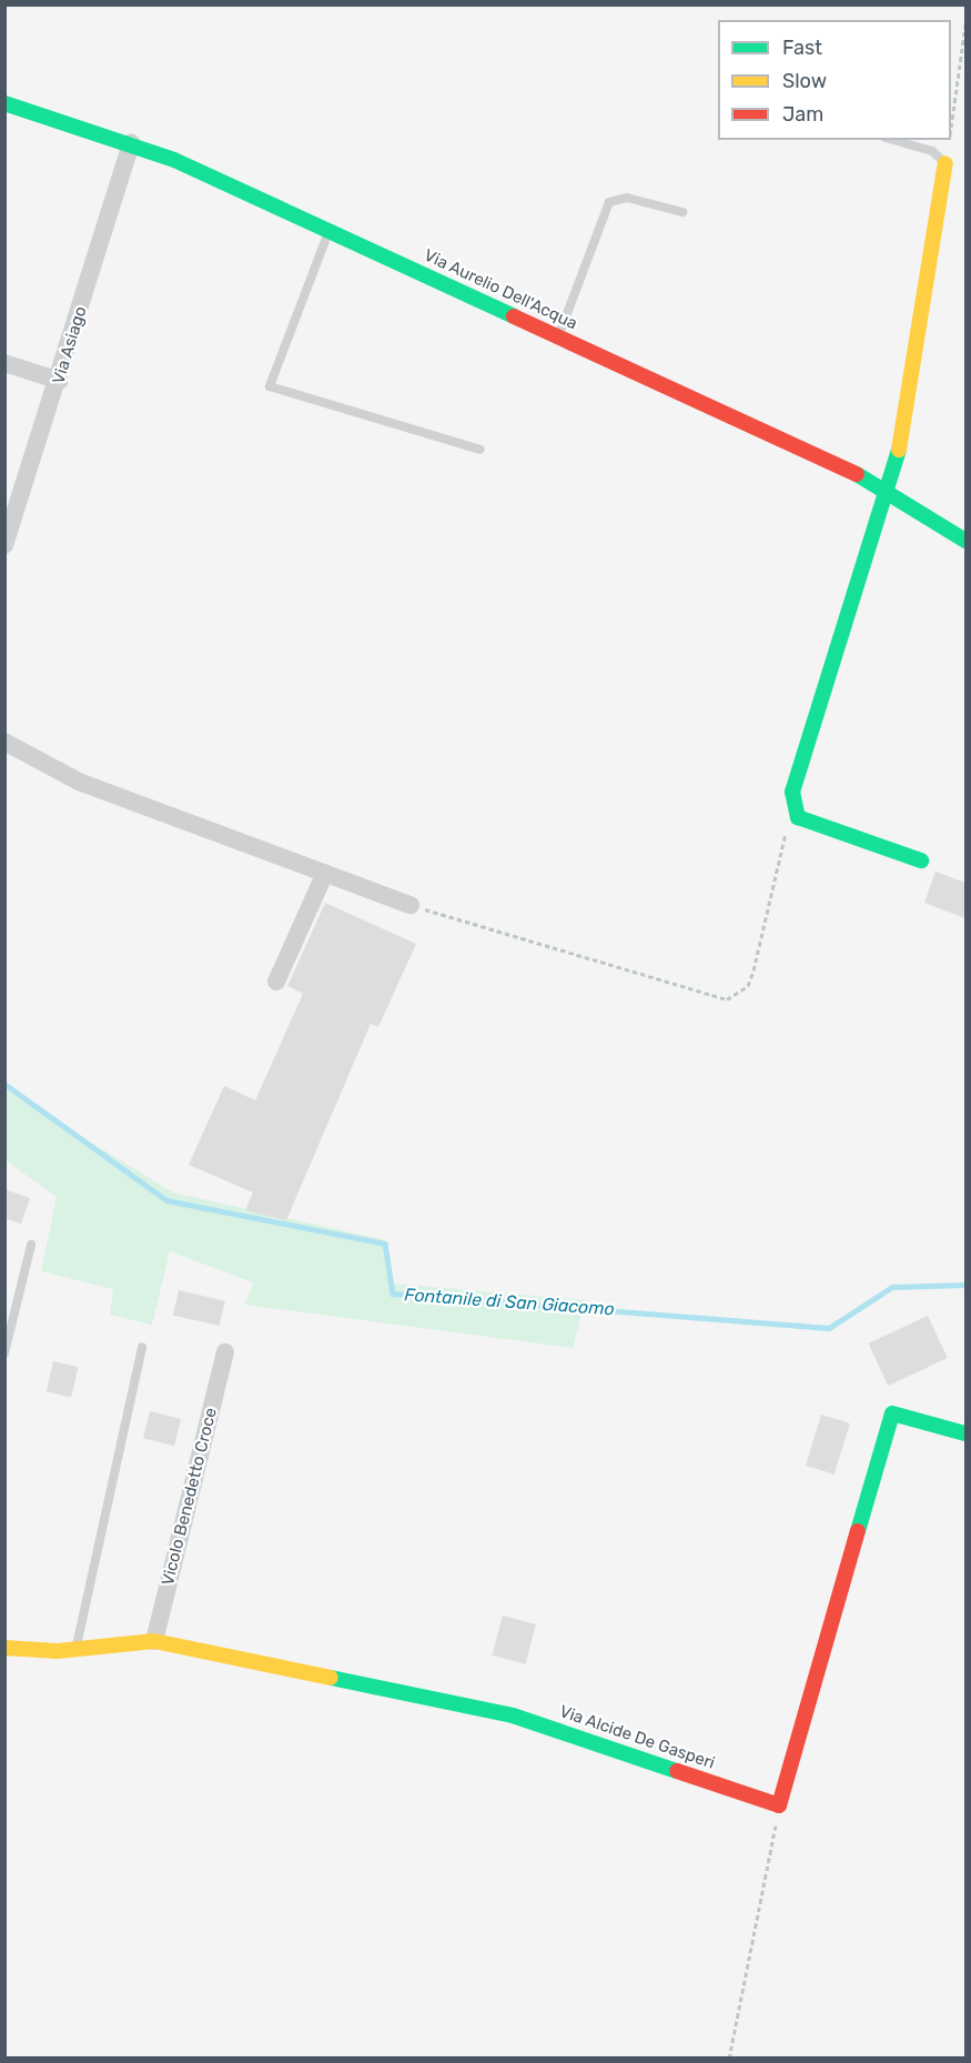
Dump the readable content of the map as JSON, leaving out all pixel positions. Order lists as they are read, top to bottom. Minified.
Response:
{"streets":{"street":["Via Aurelio Dell'Acqua","Via Asiago","Vicolo Benedetto Croce","Via Alcide De Gasperi"]},"crossings":[["Via Aurelio Dell'Acqua","Via Asiago"],["Vicolo Benedetto Croce","Via Alcide De Gasperi"]],"water":["Fontanile di San Giacomo"],"legend":["Fast","Slow","Jam"]}
